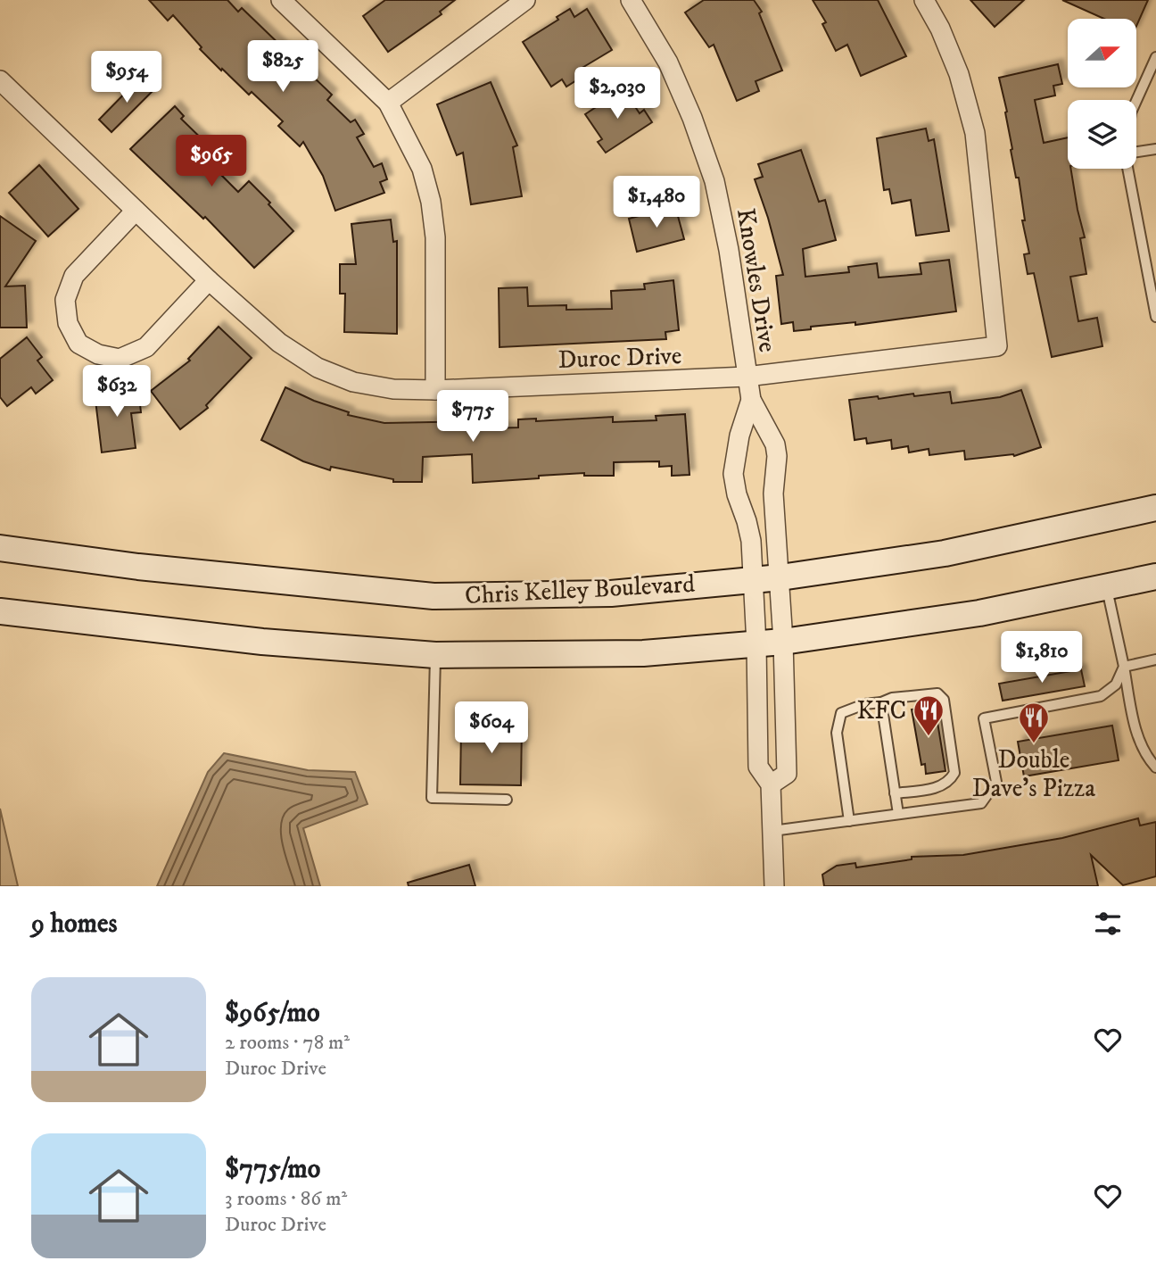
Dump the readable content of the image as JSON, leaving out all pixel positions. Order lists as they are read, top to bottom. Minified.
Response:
{"streets":{"main road":["Chris Kelley Boulevard"],"street":["Knowles Drive","Duroc Drive"]},"crossings":[["Knowles Drive","Duroc Drive"],["Knowles Drive","Chris Kelley Boulevard"]],"places":{"restaurant":["KFC","Double Dave's Pizza"]},"north":"right","page":{"price":["$825","$954","$2,030","$965","$1,480","$632","$775","$1,810","$604"],"heading":"9 homes","list":[{"name":"$965/mo","note":"2 rooms · 78 m² · Duroc Drive"},{"name":"$775/mo","note":"3 rooms · 86 m² · Duroc Drive"}]}}
